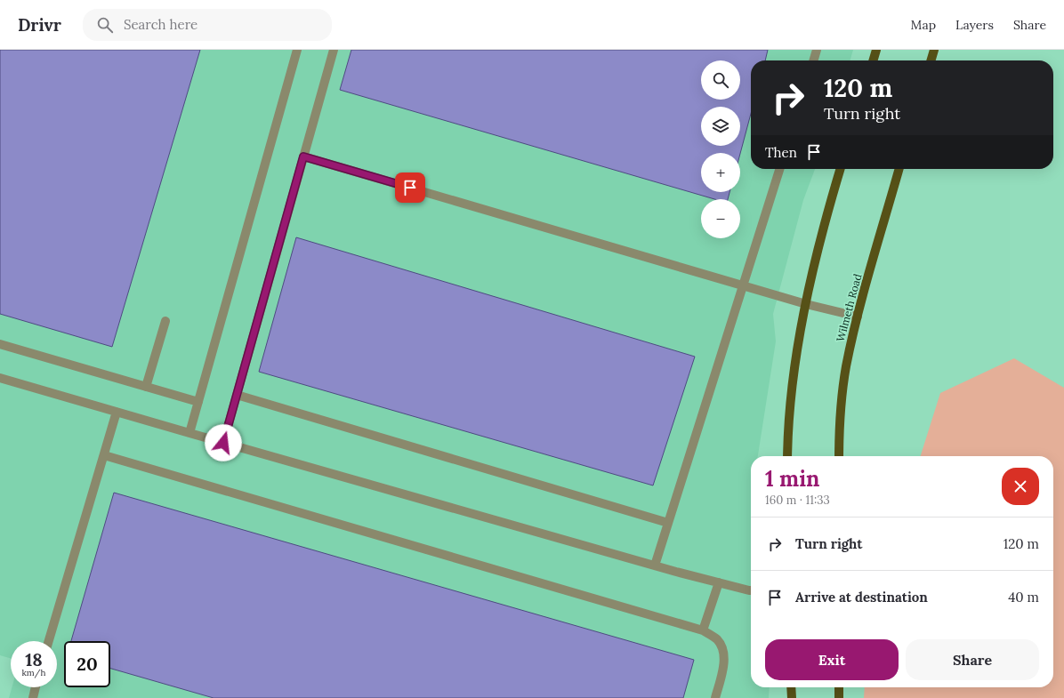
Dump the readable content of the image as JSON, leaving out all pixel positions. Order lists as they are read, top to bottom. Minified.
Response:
{"streets":{"main road":["Wilmeth Road"]},"page":{"header":"Drivr","search":"Search here","nav":["Map","Layers","Share"],"map_buttons":["+","−"],"turn":["120 m","Turn right"],"then":"Then","heading":["1 min","160 m · 11:33"],"list":[{"name":"Turn right","value":"120 m"},{"name":"Arrive at destination","value":"40 m"}],"buttons":["Exit","Share"],"speed":"18 km/h","limit":"20"}}
